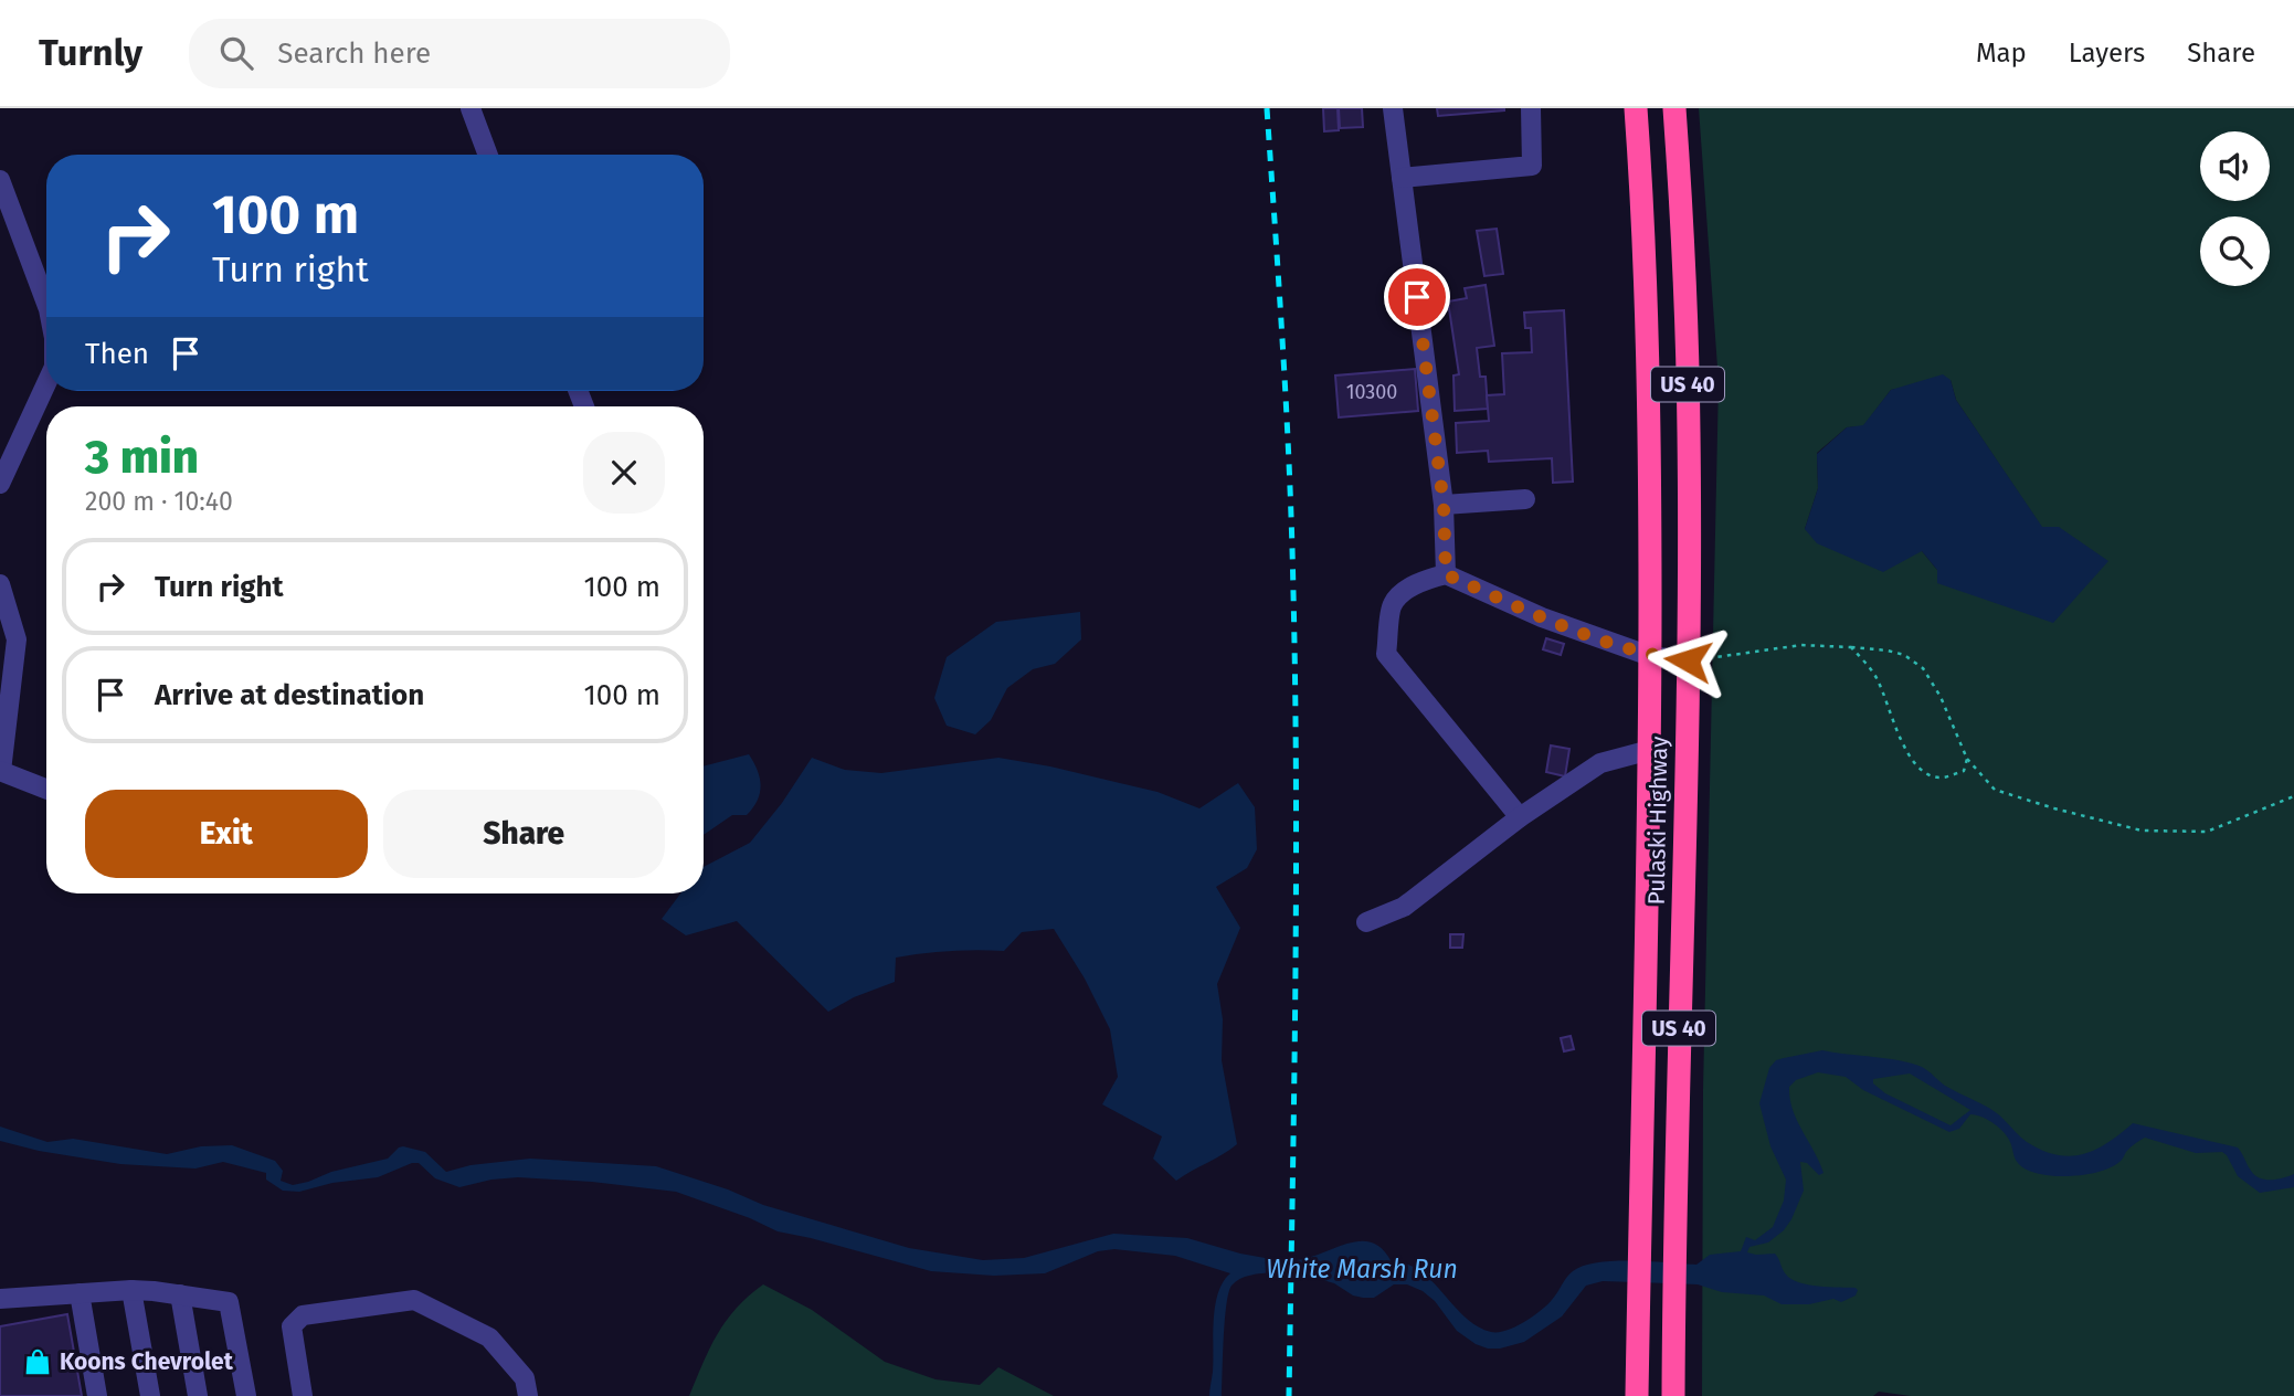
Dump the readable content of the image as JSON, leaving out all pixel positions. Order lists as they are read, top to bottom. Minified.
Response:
{"streets":{"highway":["US 40","Pulaski Highway"]},"water":["White Marsh Run"],"places":{"shop":["Koons Chevrolet"]},"house_numbers":["10300"],"page":{"header":"Turnly","search":"Search here","nav":["Map","Layers","Share"],"turn":["100 m","Turn right"],"then":"Then","heading":["3 min","200 m · 10:40"],"list":[{"name":"Turn right","value":"100 m"},{"name":"Arrive at destination","value":"100 m"}],"buttons":["Exit","Share"]}}
